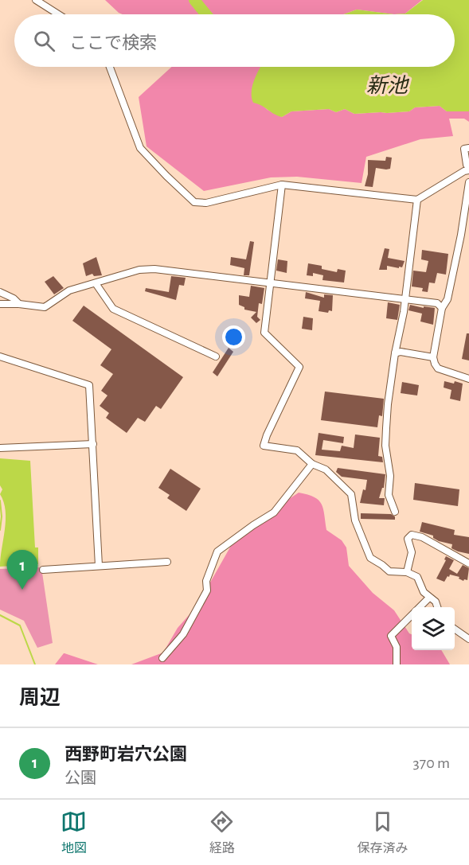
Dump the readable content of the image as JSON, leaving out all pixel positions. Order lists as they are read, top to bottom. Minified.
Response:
{"water":["新池"],"page":{"search":"ここで検索","pins":"1","heading":"周辺","list":[{"mark":"1","name":"西野町岩穴公園","note":"公園","value":"370 m"}],"nav":["地図","経路","保存済み"]}}
